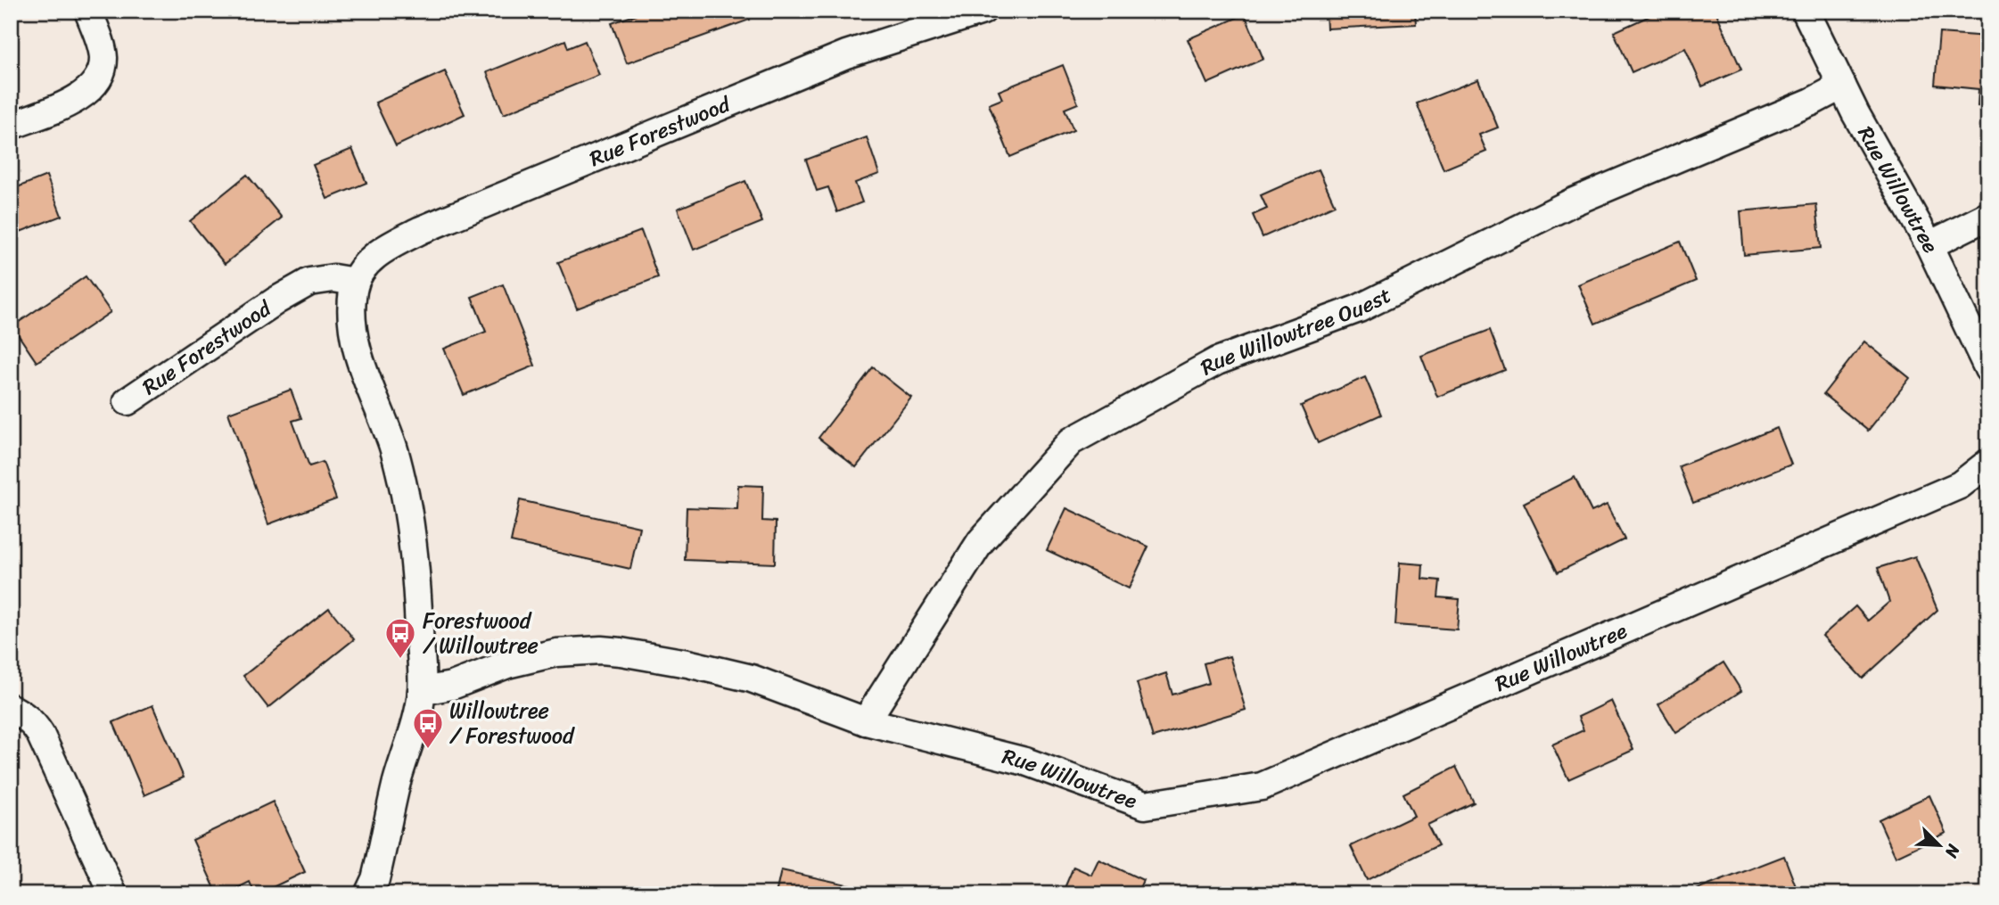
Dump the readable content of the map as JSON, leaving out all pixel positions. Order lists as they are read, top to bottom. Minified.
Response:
{"streets":{"street":["Rue Forestwood","Rue Willowtree","Rue Willowtree Ouest"]},"crossings":[["Rue Willowtree","Rue Willowtree Ouest"]],"places":{"bus stop":["Forestwood / Willowtree","Willowtree / Forestwood"]},"north":"bottom right"}
